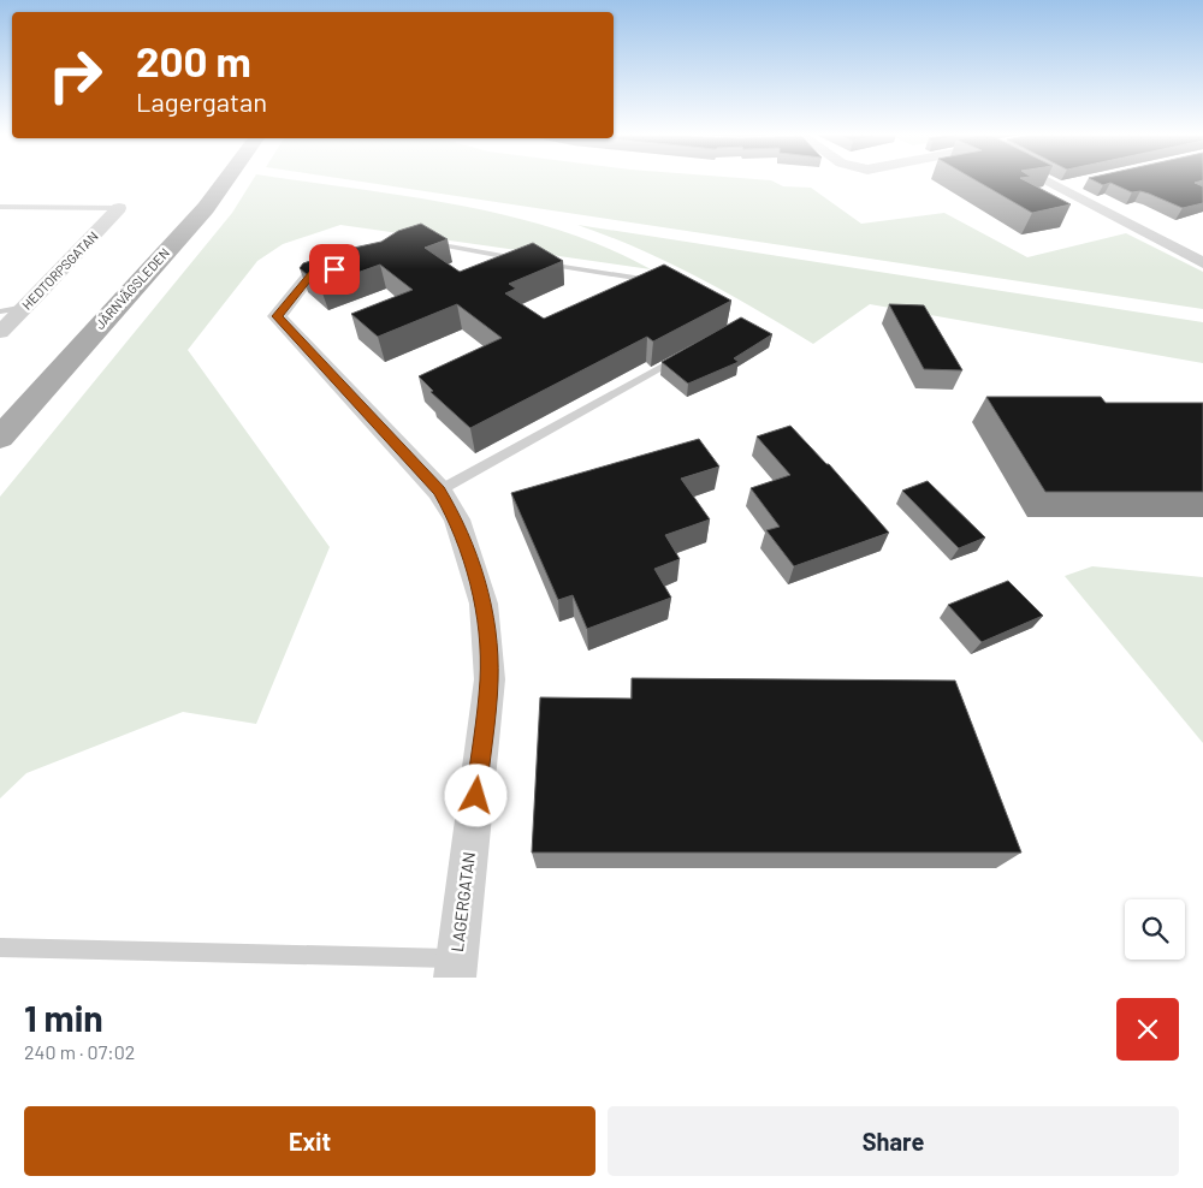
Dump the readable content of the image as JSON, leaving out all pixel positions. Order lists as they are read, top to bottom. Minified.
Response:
{"streets":{"main road":["JÄRNVÄGSLEDEN"],"street":["HEDTORPSGATAN","LAGERGATAN"]},"page":{"turn":["200 m","Lagergatan"],"heading":["1 min","240 m · 07:02"],"buttons":["Exit","Share"]}}
